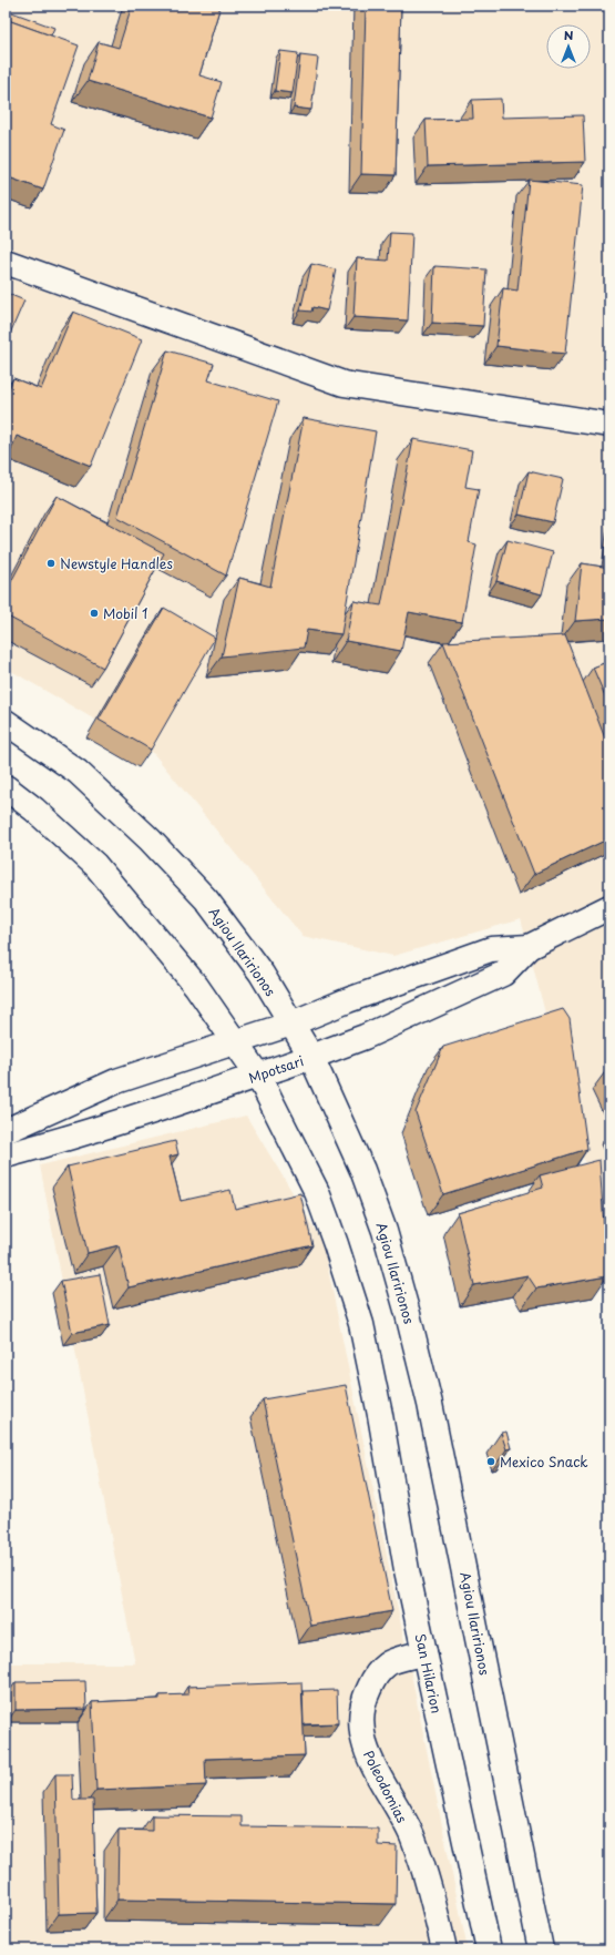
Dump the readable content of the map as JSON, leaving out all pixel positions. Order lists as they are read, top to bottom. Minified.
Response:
{"streets":{"main road":["Agiou Ilaririonos","Mpotsari","San Hilarion","Poleodomias"]},"crossings":[["Agiou Ilaririonos","Mpotsari"],["Mpotsari","San Hilarion"],["San Hilarion","Poleodomias"]],"places":["Newstyle Handles","Mobil 1","Mexico Snack"],"north":"top"}
